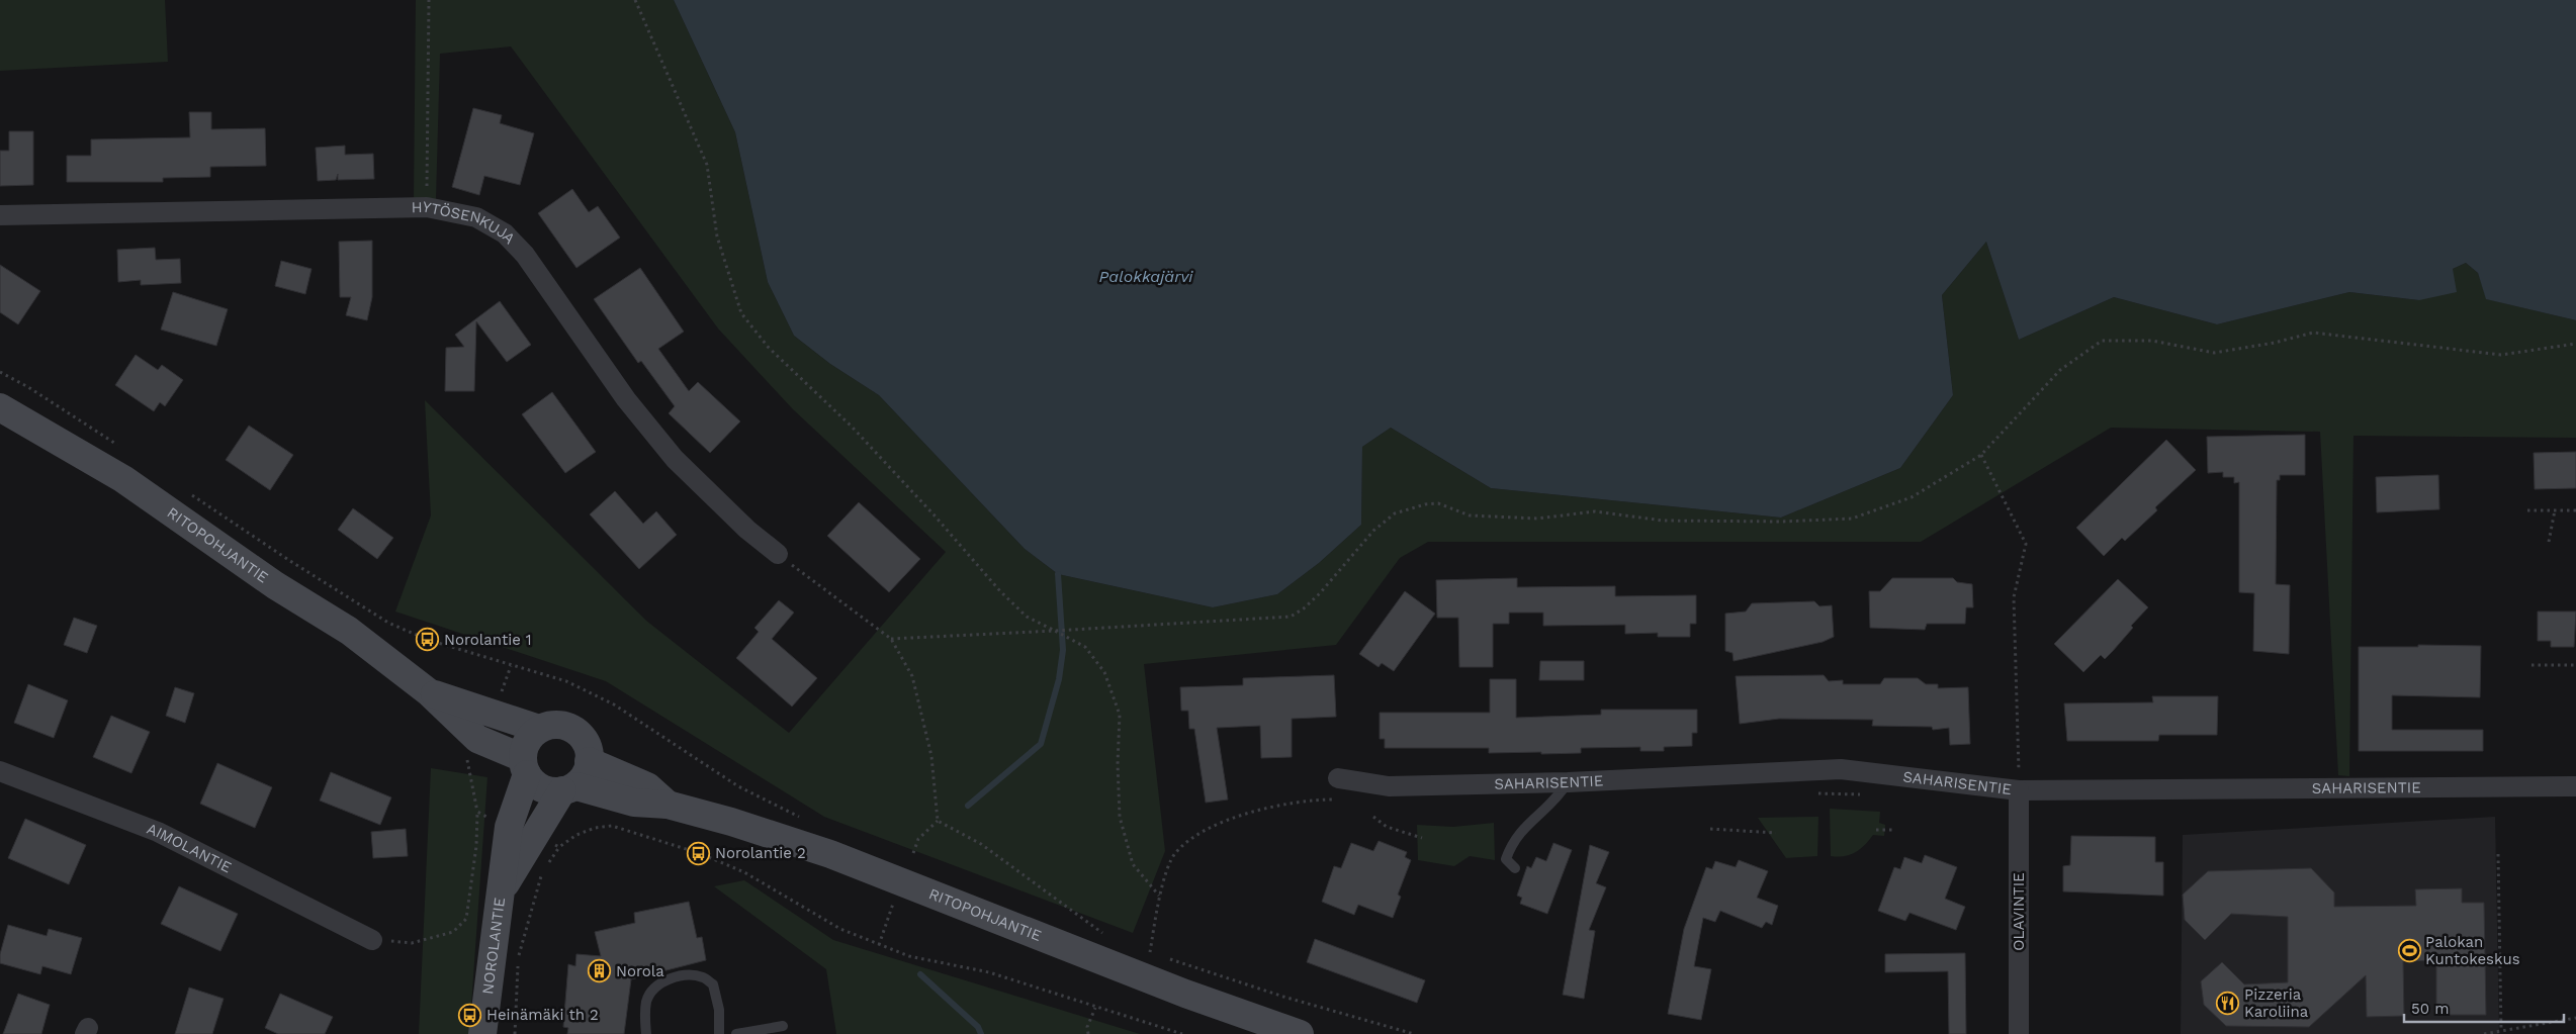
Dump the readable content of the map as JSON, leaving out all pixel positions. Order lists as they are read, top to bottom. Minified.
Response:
{"streets":{"main road":["RITOPOHJANTIE","NOROLANTIE"],"street":["HYTÖSENKUJA","SAHARISENTIE","AIMOLANTIE","OLAVINTIE"]},"crossings":[["RITOPOHJANTIE","NOROLANTIE"],["SAHARISENTIE","OLAVINTIE"]],"water":["Palokkajärvi"],"places":{"bus stop":["Norolantie 1","Norolantie 2","Heinämäki th 2"],"sports":["Palokan Kuntokeskus"],"building":["Norola"],"restaurant":["Pizzeria Karoliina"]},"scale_bar":"50 m"}
